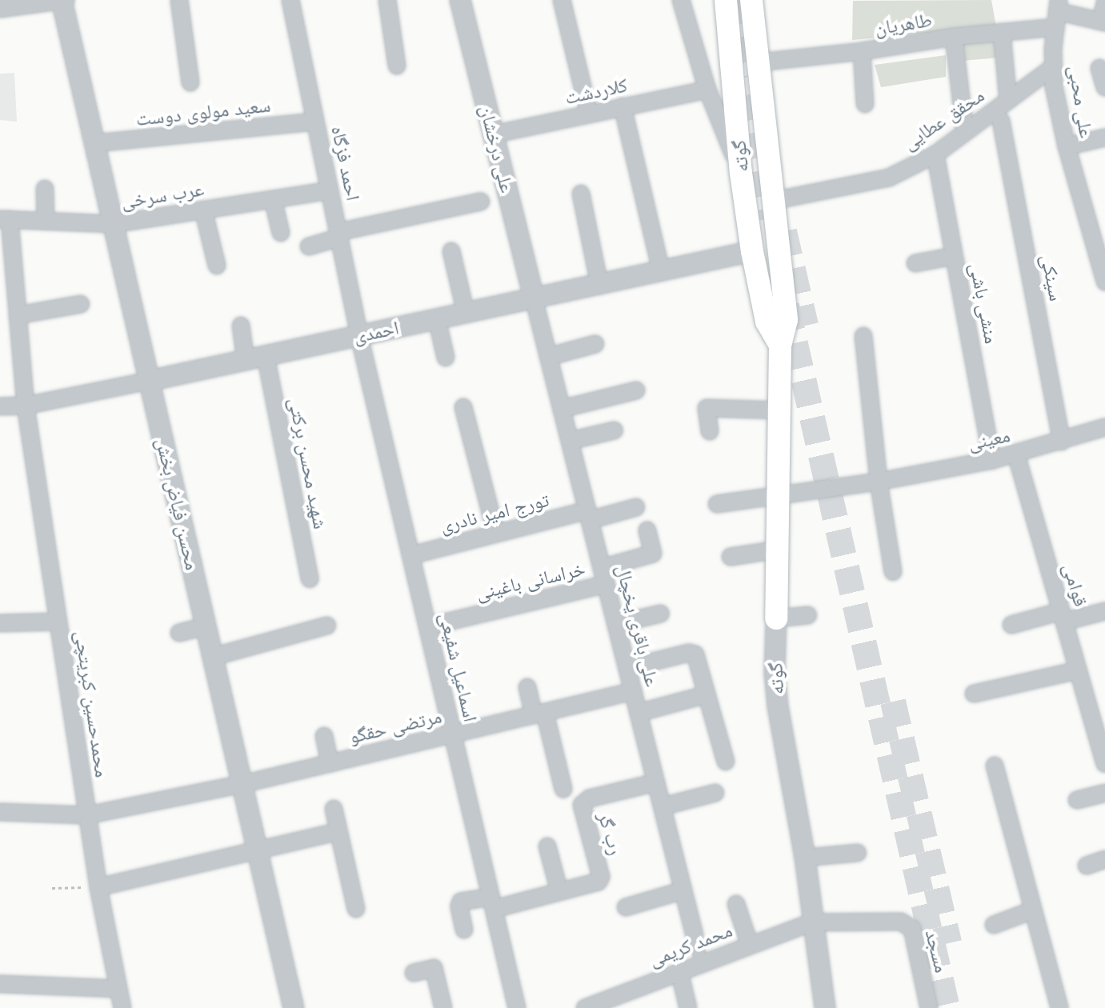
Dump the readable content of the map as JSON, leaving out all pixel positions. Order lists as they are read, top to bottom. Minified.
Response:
{"streets":{"main road":["گوته"],"street":["طاهریان","کلاردشت","علی محبی","سعید مولوی دوست","محقق عطایی","علی درخشان","احمد فزگاه","عرب سرخی","سینکی","منشی باشی","احمدی","معینی","شهید محسن برکتی","محسن فیاض بخش","تورج امیر نادری","خراسانی باغینی","قوامی","علی باقری یخچال","اسماعیل شفیعی","محمدحسین کبریتچی","مرتضی حقگو","رب گر","محمد کریمی","مسجد"]},"crossings":[["طاهریان","علی محبی"],["طاهریان","گوته"],["کلاردشت","علی درخشان"],["علی محبی","محقق عطایی"],["سعید مولوی دوست","احمد فزگاه"],["سعید مولوی دوست","محسن فیاض بخش"],["محقق عطایی","گوته"],["محقق عطایی","منشی باشی"],["علی درخشان","احمدی"],["علی درخشان","علی باقری یخچال"],["گوته","احمدی"],["گوته","معینی"],["گوته","محمد کریمی"],["گوته","مسجد"],["احمد فزگاه","عرب سرخی"],["احمد فزگاه","احمدی"],["احمد فزگاه","اسماعیل شفیعی"],["عرب سرخی","محسن فیاض بخش"],["عرب سرخی","محمدحسین کبریتچی"],["سینکی","معینی"],["منشی باشی","معینی"],["احمدی","شهید محسن برکتی"],["احمدی","محسن فیاض بخش"],["احمدی","علی باقری یخچال"],["احمدی","اسماعیل شفیعی"],["احمدی","محمدحسین کبریتچی"],["معینی","قوامی"],["محسن فیاض بخش","مرتضی حقگو"],["تورج امیر نادری","علی باقری یخچال"],["تورج امیر نادری","اسماعیل شفیعی"],["خراسانی باغینی","علی باقری یخچال"],["خراسانی باغینی","اسماعیل شفیعی"],["علی باقری یخچال","مرتضی حقگو"],["علی باقری یخچال","رب گر"],["علی باقری یخچال","محمد کریمی"],["اسماعیل شفیعی","مرتضی حقگو"],["اسماعیل شفیعی","رب گر"],["محمدحسین کبریتچی","مرتضی حقگو"],["محمد کریمی","مسجد"]]}
